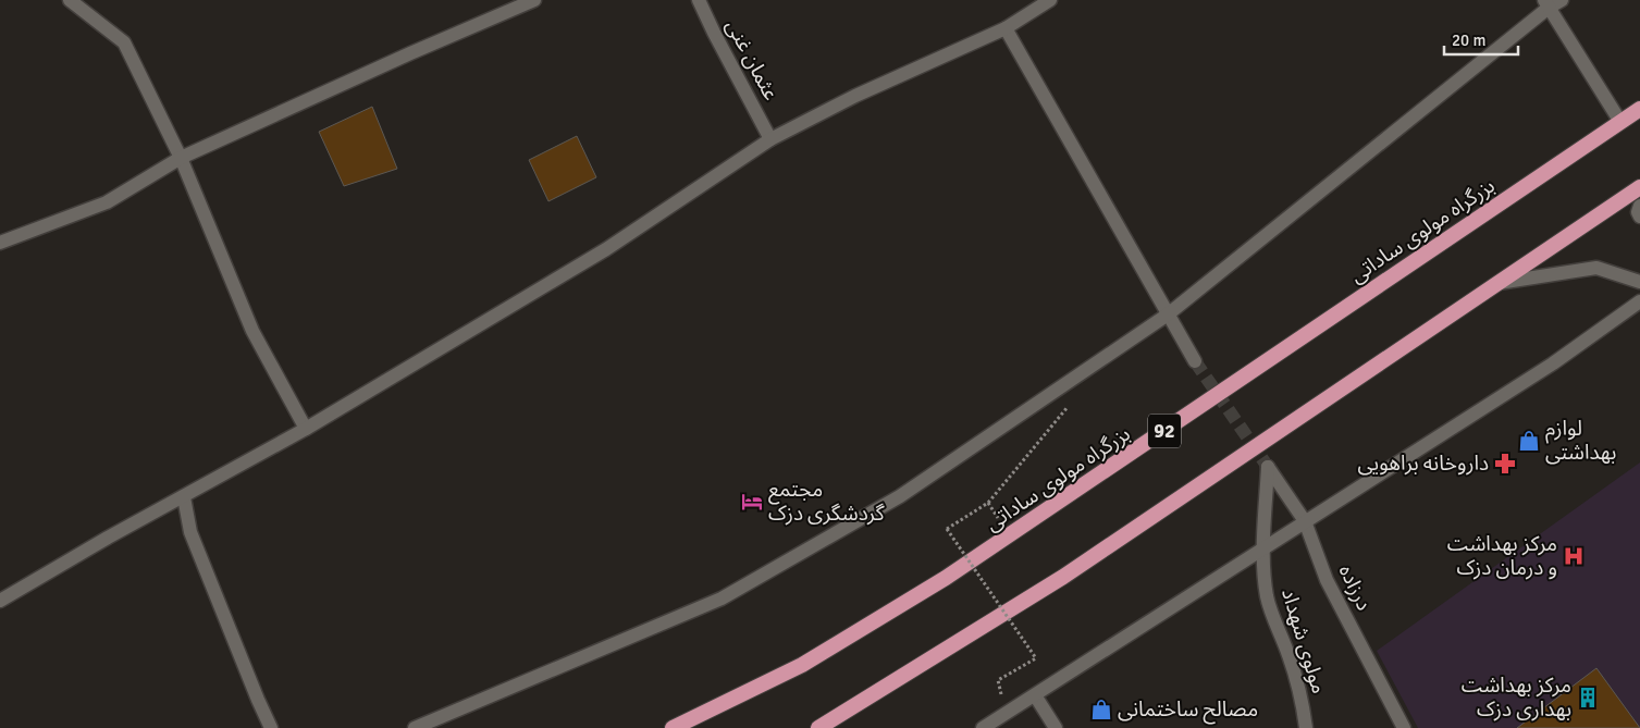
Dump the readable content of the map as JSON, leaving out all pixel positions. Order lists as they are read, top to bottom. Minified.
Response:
{"streets":{"highway":["بزرگراه مولوی ساداتی","92"],"street":["عثمان غنی","درزاده","مولوی شهداد"]},"crossings":[["درزاده","مولوی شهداد"]],"places":{"shop":["لوازم بهداشتی","مصالح ساختمانی"],"pharmacy":["داروخانه براهویی"],"hotel":["مجتمع گردشگری دزک"],"hospital":["مرکز بهداشت و درمان دزک"],"building":["مرکز بهداشت بهداری دزک"]},"scale_bar":"20 m"}
